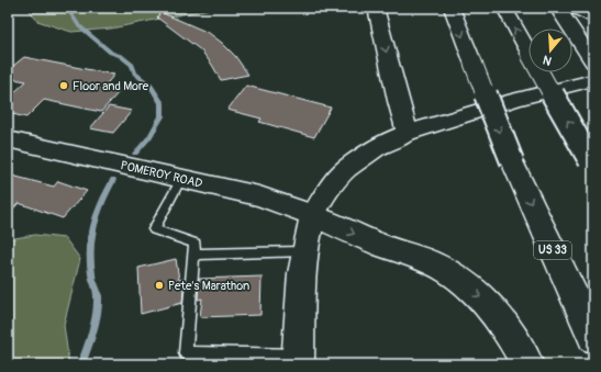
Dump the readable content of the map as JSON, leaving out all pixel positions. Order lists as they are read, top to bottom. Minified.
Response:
{"streets":{"main road":["POMEROY ROAD","US 33"]},"places":["Floor and More","Pete's Marathon"],"north":"bottom"}
